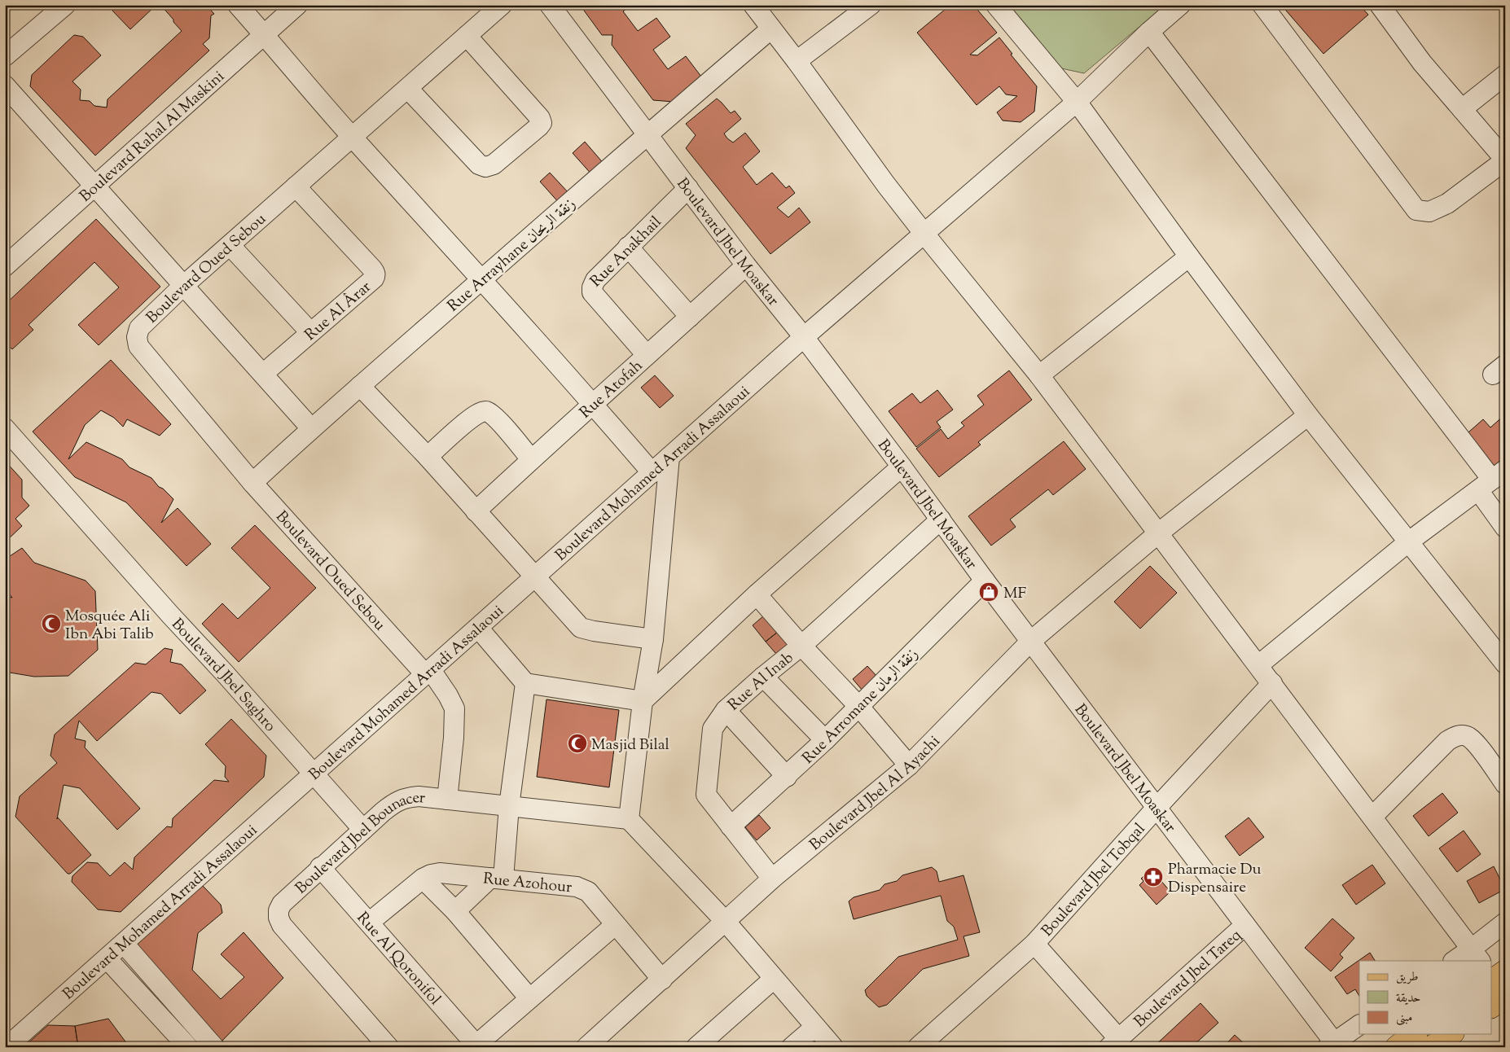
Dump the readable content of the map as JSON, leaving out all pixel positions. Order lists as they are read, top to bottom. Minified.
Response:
{"streets":{"street":["Boulevard Rahal Al Maskini","Boulevard Jbel Moaskar","Rue Anakhail","Rue Arrayhane زنقة الريحان","Boulevard Oued Sebou","Rue Al Ârar","Rue Atofah","Boulevard Mohamed Arradi Assalaoui","Boulevard Jbel Saghro","Rue Al Inab","Rue Arromane زنقة الرمان","Boulevard Jbel Al Ayachi","Boulevard Jbel Bounacer","Boulevard Jbel Tobqal","Rue Azohour","Rue Al Qoronifol","Boulevard Jbel Tareq"]},"crossings":[["Boulevard Jbel Moaskar","Rue Anakhail"],["Boulevard Jbel Moaskar","Rue Arrayhane زنقة الريحان"],["Boulevard Jbel Moaskar","Rue Atofah"],["Boulevard Jbel Moaskar","Boulevard Mohamed Arradi Assalaoui"],["Boulevard Jbel Moaskar","Rue Al Inab"],["Boulevard Jbel Moaskar","Rue Arromane زنقة الرمان"],["Boulevard Jbel Moaskar","Boulevard Jbel Al Ayachi"],["Boulevard Jbel Moaskar","Boulevard Jbel Tobqal"],["Boulevard Jbel Moaskar","Boulevard Jbel Tareq"],["Rue Anakhail","Rue Atofah"],["Rue Arrayhane زنقة الريحان","Boulevard Oued Sebou"],["Boulevard Oued Sebou","Rue Al Ârar"],["Boulevard Oued Sebou","Boulevard Mohamed Arradi Assalaoui"],["Boulevard Oued Sebou","Boulevard Jbel Bounacer"],["Boulevard Mohamed Arradi Assalaoui","Boulevard Jbel Saghro"],["Boulevard Jbel Saghro","Boulevard Jbel Bounacer"],["Rue Al Inab","Rue Arromane زنقة الرمان"],["Rue Al Inab","Boulevard Jbel Al Ayachi"],["Boulevard Jbel Al Ayachi","Rue Azohour"],["Boulevard Jbel Bounacer","Rue Al Qoronifol"],["Rue Azohour","Rue Al Qoronifol"]],"places":{"shop":["MF"],"mosque":["Mosquée Ali Ibn Abi Talib","Masjid Bilal"],"pharmacy":["Pharmacie Du Dispensaire"]},"legend":["طريق","حديقة","مبنى"]}
